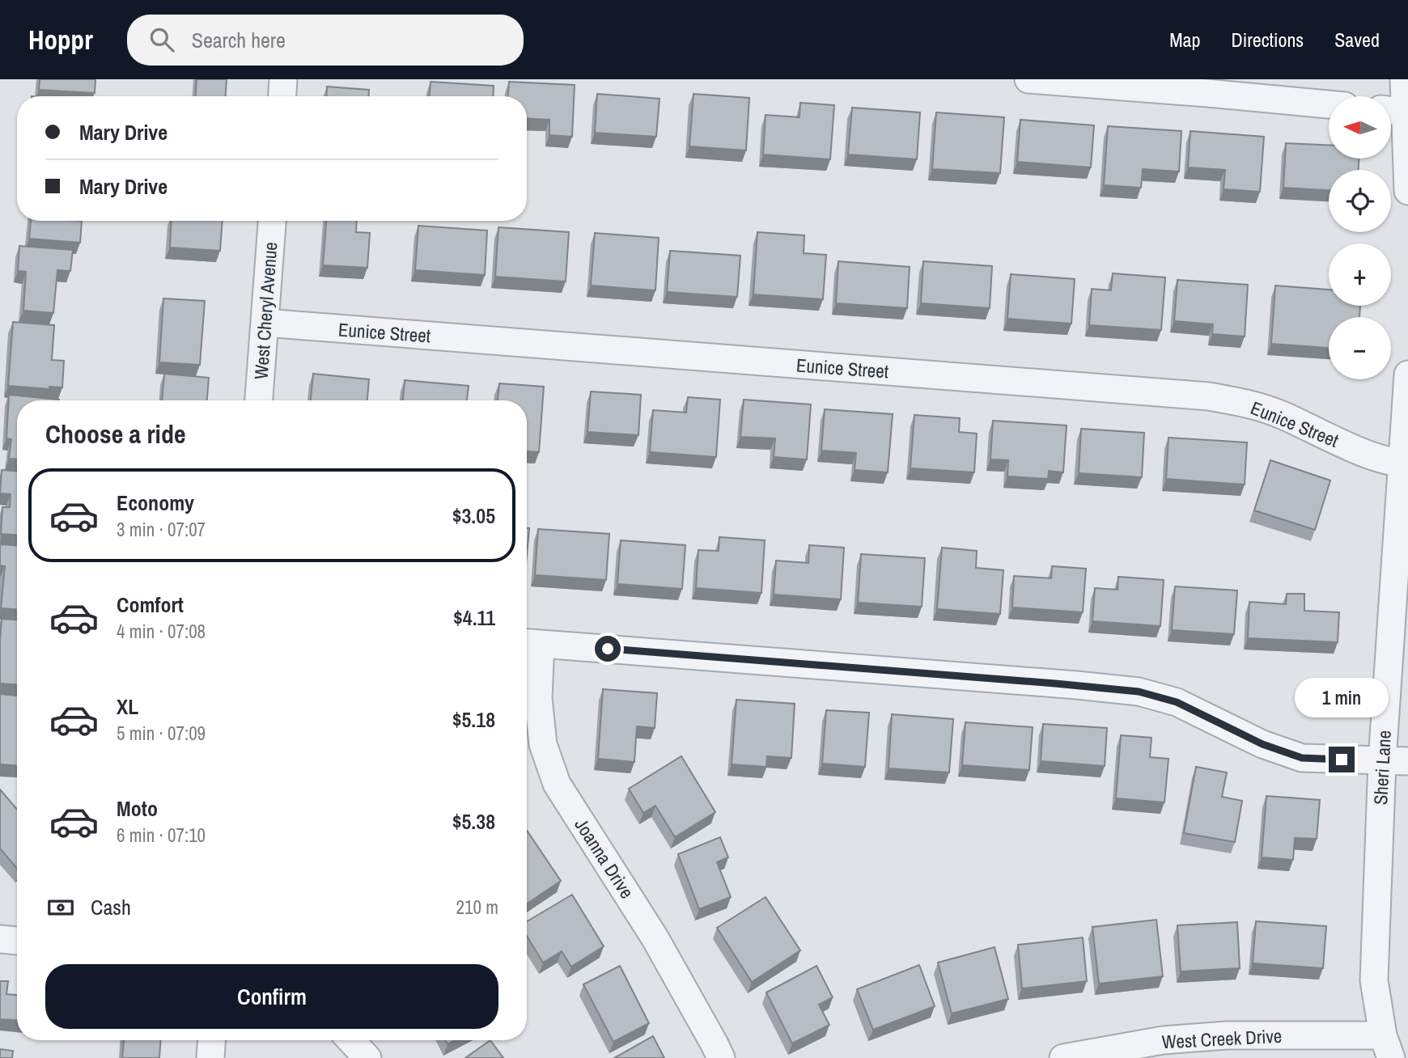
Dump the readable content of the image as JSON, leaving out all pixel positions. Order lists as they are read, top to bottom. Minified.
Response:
{"streets":{"street":["West Cheryl Avenue","Eunice Street","Sheri Lane","Joanna Drive","West Creek Drive"]},"crossings":[["West Cheryl Avenue","Eunice Street"],["Eunice Street","Sheri Lane"],["Sheri Lane","West Creek Drive"]],"north":"left","page":{"header":"Hoppr","search":"Search here","nav":["Map","Directions","Saved"],"map_buttons":["+","−"],"banner":["Mary Drive","Mary Drive"],"heading":"Choose a ride","list":[{"name":"Economy","note":"3 min · 07:07","value":"$3.05"},{"name":"Comfort","note":"4 min · 07:08","value":"$4.11"},{"name":"XL","note":"5 min · 07:09","value":"$5.18"},{"name":"Moto","note":"6 min · 07:10","value":"$5.38"}],"bubble":"1 min","pay":["Cash","210 m"],"buttons":"Confirm"}}
